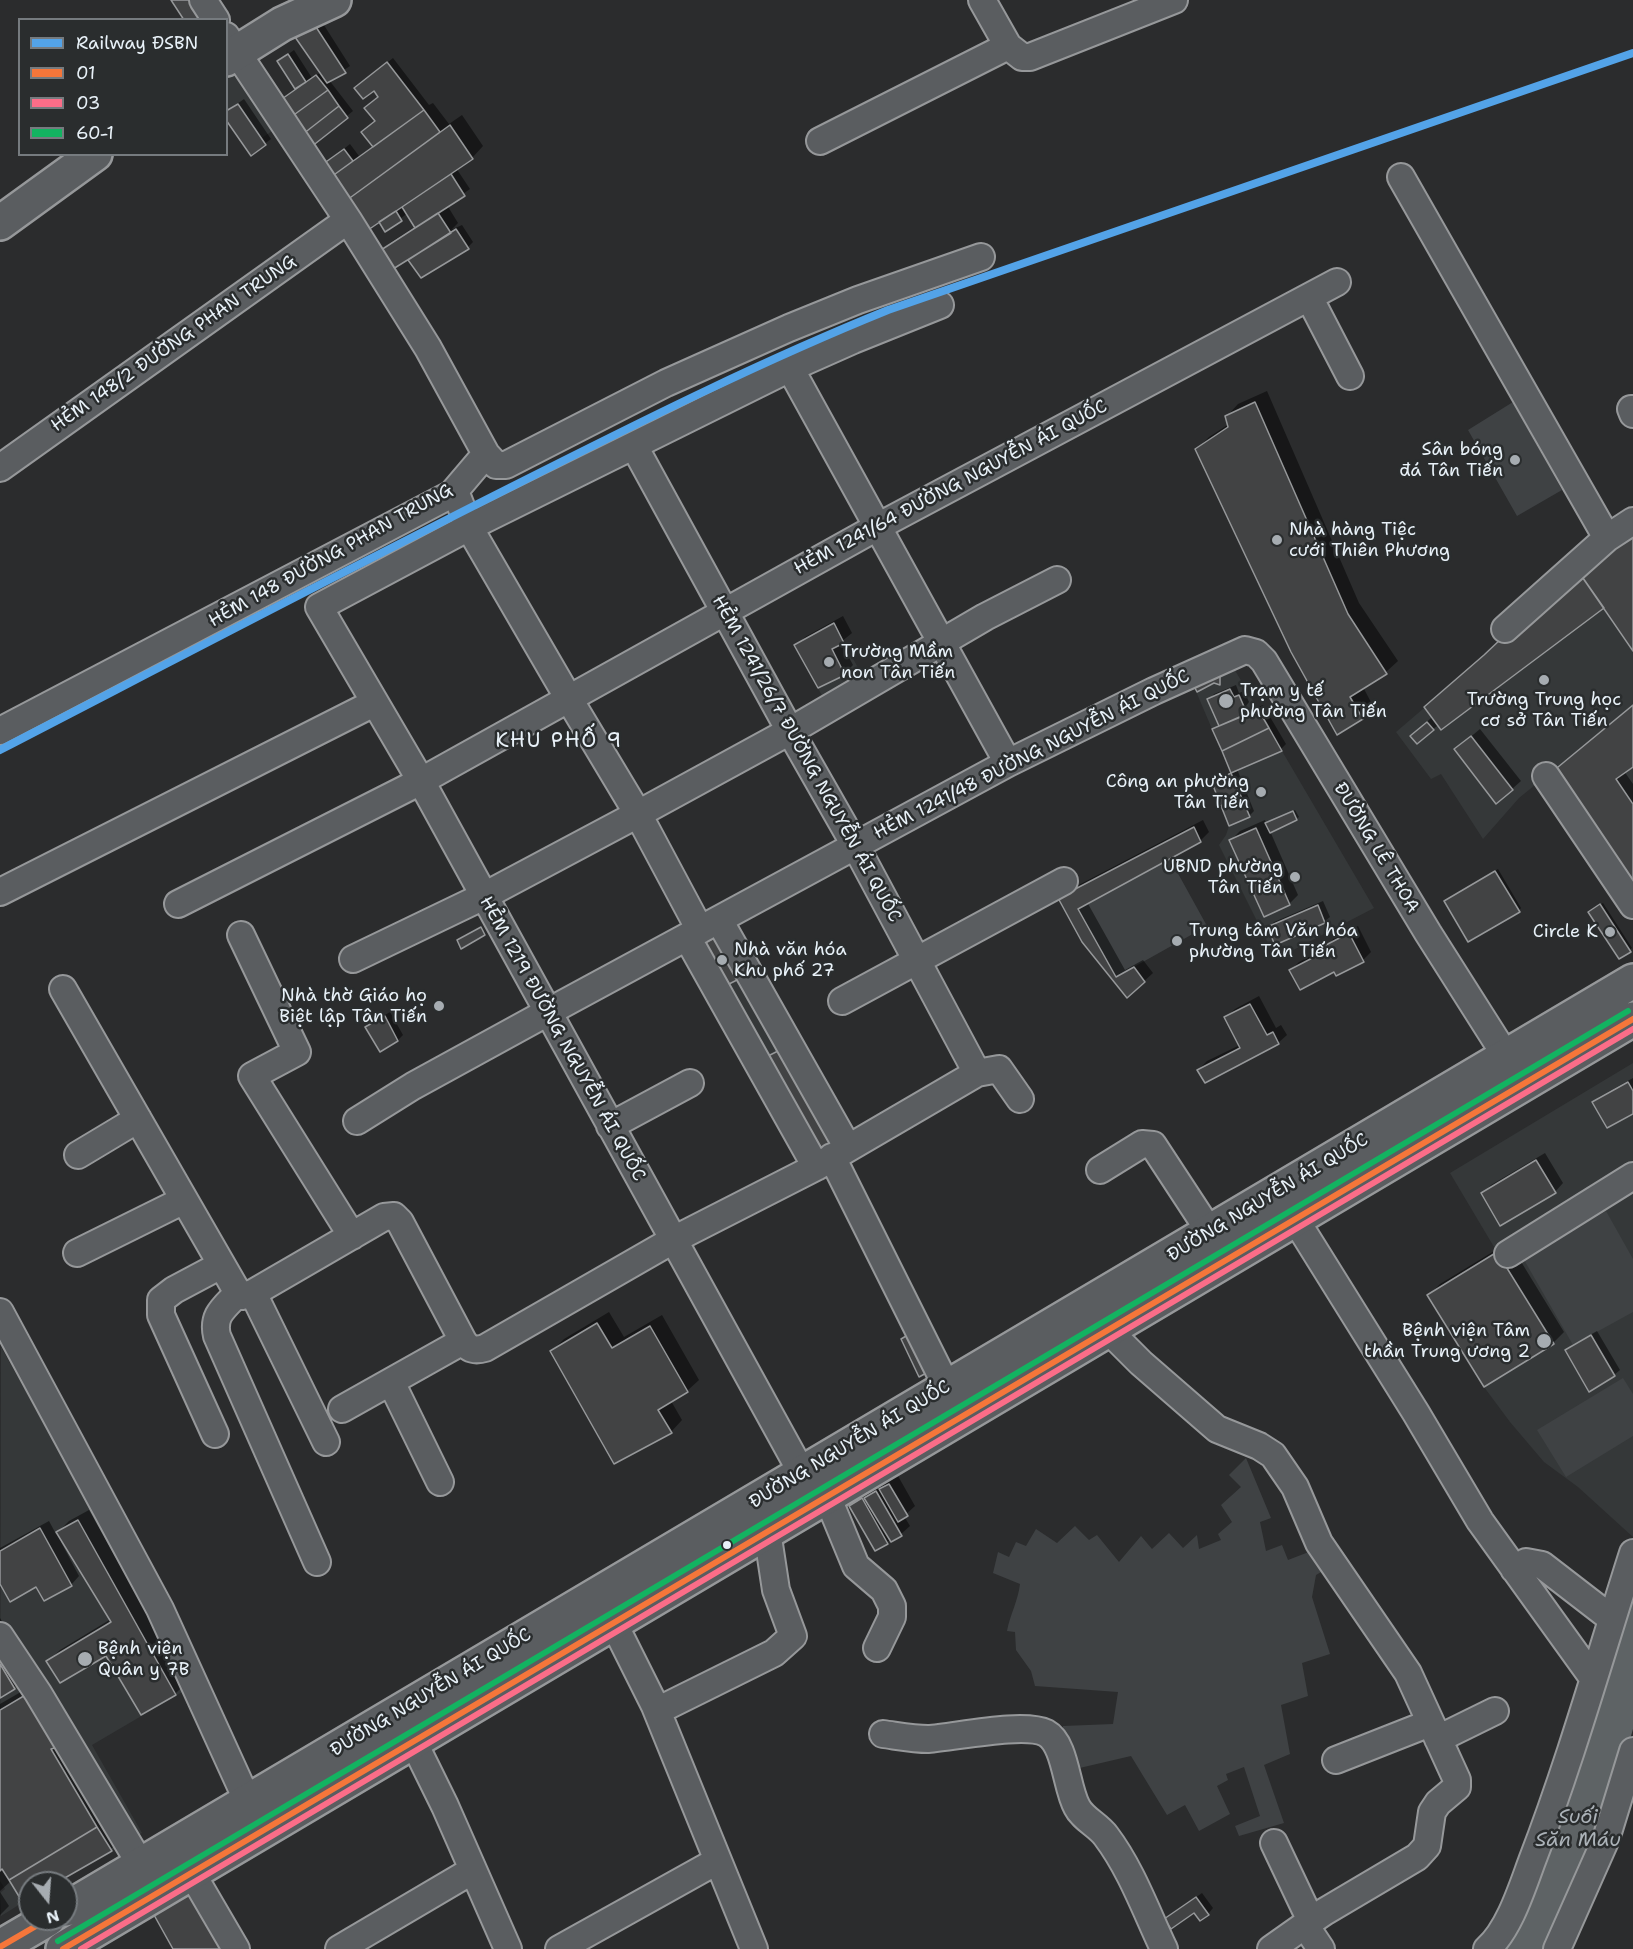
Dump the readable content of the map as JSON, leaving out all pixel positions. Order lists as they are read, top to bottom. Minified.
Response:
{"streets":{"main road":["ĐƯỜNG NGUYỄN ÁI QUỐC"],"street":["HẺM 148/2 ĐƯỜNG PHAN TRUNG","HẺM 1241/64 ĐƯỜNG NGUYỄN ÁI QUỐC","HẺM 148 ĐƯỜNG PHAN TRUNG","HẺM 1241/48 ĐƯỜNG NGUYỄN ÁI QUỐC","HẺM 1241/26/7 ĐƯỜNG NGUYỄN ÁI QUỐC","ĐƯỜNG LÊ THOA","HẺM 1219 ĐƯỜNG NGUYỄN ÁI QUỐC"]},"crossings":[["HẺM 1241/64 ĐƯỜNG NGUYỄN ÁI QUỐC","HẺM 1241/26/7 ĐƯỜNG NGUYỄN ÁI QUỐC"],["HẺM 1241/64 ĐƯỜNG NGUYỄN ÁI QUỐC","HẺM 1219 ĐƯỜNG NGUYỄN ÁI QUỐC"],["HẺM 1241/48 ĐƯỜNG NGUYỄN ÁI QUỐC","HẺM 1241/26/7 ĐƯỜNG NGUYỄN ÁI QUỐC"],["HẺM 1241/48 ĐƯỜNG NGUYỄN ÁI QUỐC","ĐƯỜNG LÊ THOA"],["HẺM 1241/48 ĐƯỜNG NGUYỄN ÁI QUỐC","HẺM 1219 ĐƯỜNG NGUYỄN ÁI QUỐC"],["ĐƯỜNG LÊ THOA","ĐƯỜNG NGUYỄN ÁI QUỐC"],["HẺM 1219 ĐƯỜNG NGUYỄN ÁI QUỐC","ĐƯỜNG NGUYỄN ÁI QUỐC"]],"districts":["KHU PHỐ 9"],"water":["Suối Săn Máu"],"places":["Sân bóng đá Tân Tiến","Nhà hàng Tiệc cưới Thiên Phương","Trường Mầm non Tân Tiến","Trường Trung học cơ sở Tân Tiến","Trạm y tế phường Tân Tiến","Công an phường Tân Tiến","UBND phường Tân Tiến","Circle K","Trung tâm Văn hóa phường Tân Tiến","Nhà văn hóa Khu phố 27","Nhà thờ Giáo họ Biệt lập Tân Tiến","Bệnh viện Tâm thần Trung ương 2","Bệnh viện Quân y 7B"],"lines":["rail line ĐSBN","transit line 60-1","transit line 01","transit line 03"],"legend":["Railway ĐSBN","01","03","60-1"],"north":"bottom"}
